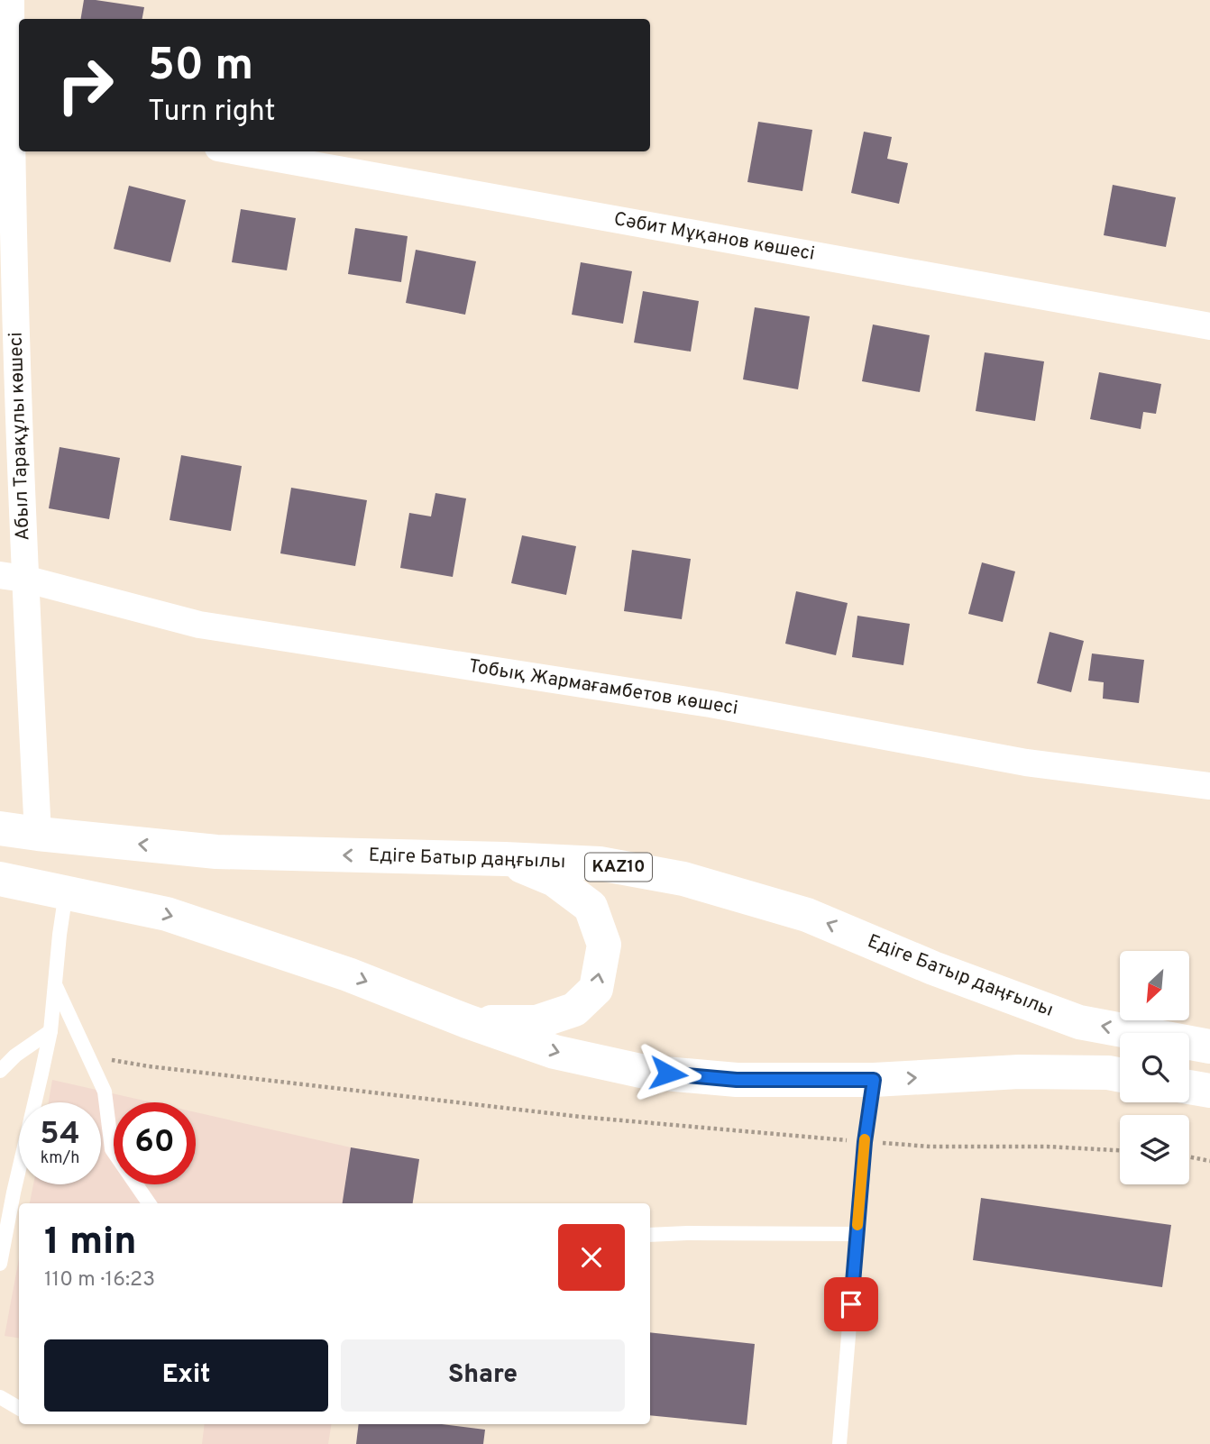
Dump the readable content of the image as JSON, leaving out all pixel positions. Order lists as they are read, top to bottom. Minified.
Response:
{"streets":{"main road":["Едіге Батыр даңғылы","KAZ10"],"street":["Сәбит Мұқанов көшесі","Абыл Тарақұлы көшесі","Тобық Жармағамбетов көшесі"]},"crossings":[["Абыл Тарақұлы көшесі","Тобық Жармағамбетов көшесі"],["Абыл Тарақұлы көшесі","Едіге Батыр даңғылы"]],"north":"bottom left","page":{"turn":["50 m","Turn right"],"speed":"54 km/h","limit":"60","heading":["1 min","110 m · 16:23"],"buttons":["Exit","Share"]}}
